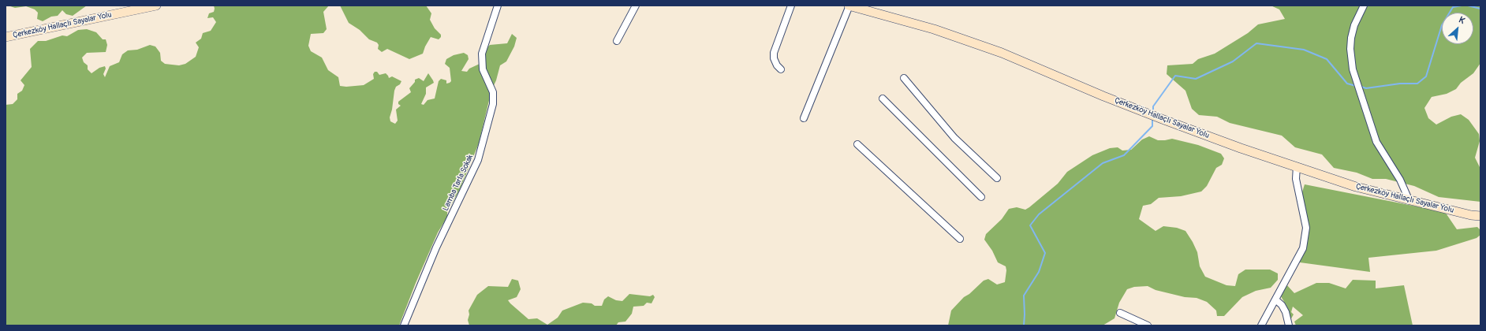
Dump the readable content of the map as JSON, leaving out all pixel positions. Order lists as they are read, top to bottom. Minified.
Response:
{"streets":{"main road":["Çerkezköy Hallaçlı Sayalar Yolu"],"street":["Lamba Tarla Sokak"]},"north":"top right"}
